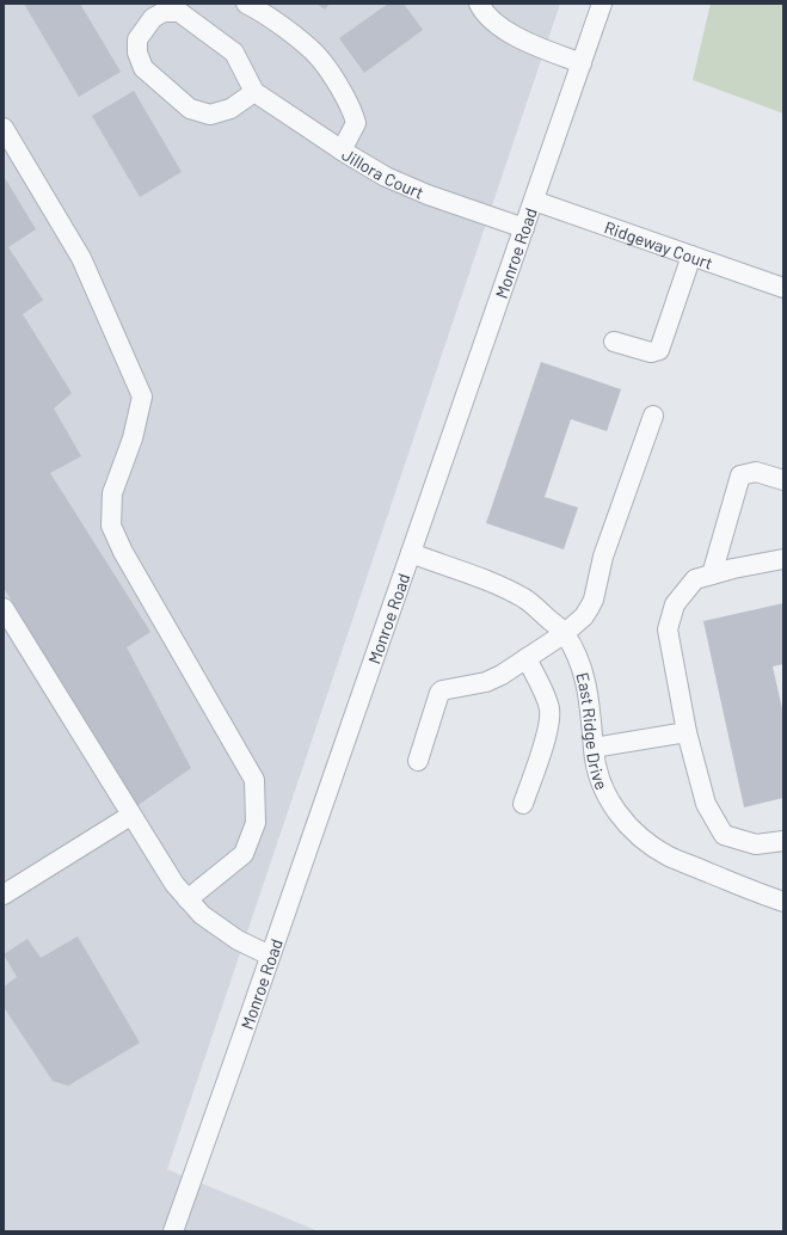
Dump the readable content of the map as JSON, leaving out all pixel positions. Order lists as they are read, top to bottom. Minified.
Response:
{"streets":{"street":["Jillora Court","Ridgeway Court","Monroe Road","East Ridge Drive"]},"crossings":[["Jillora Court","Monroe Road"],["Ridgeway Court","Monroe Road"],["Monroe Road","East Ridge Drive"]]}
